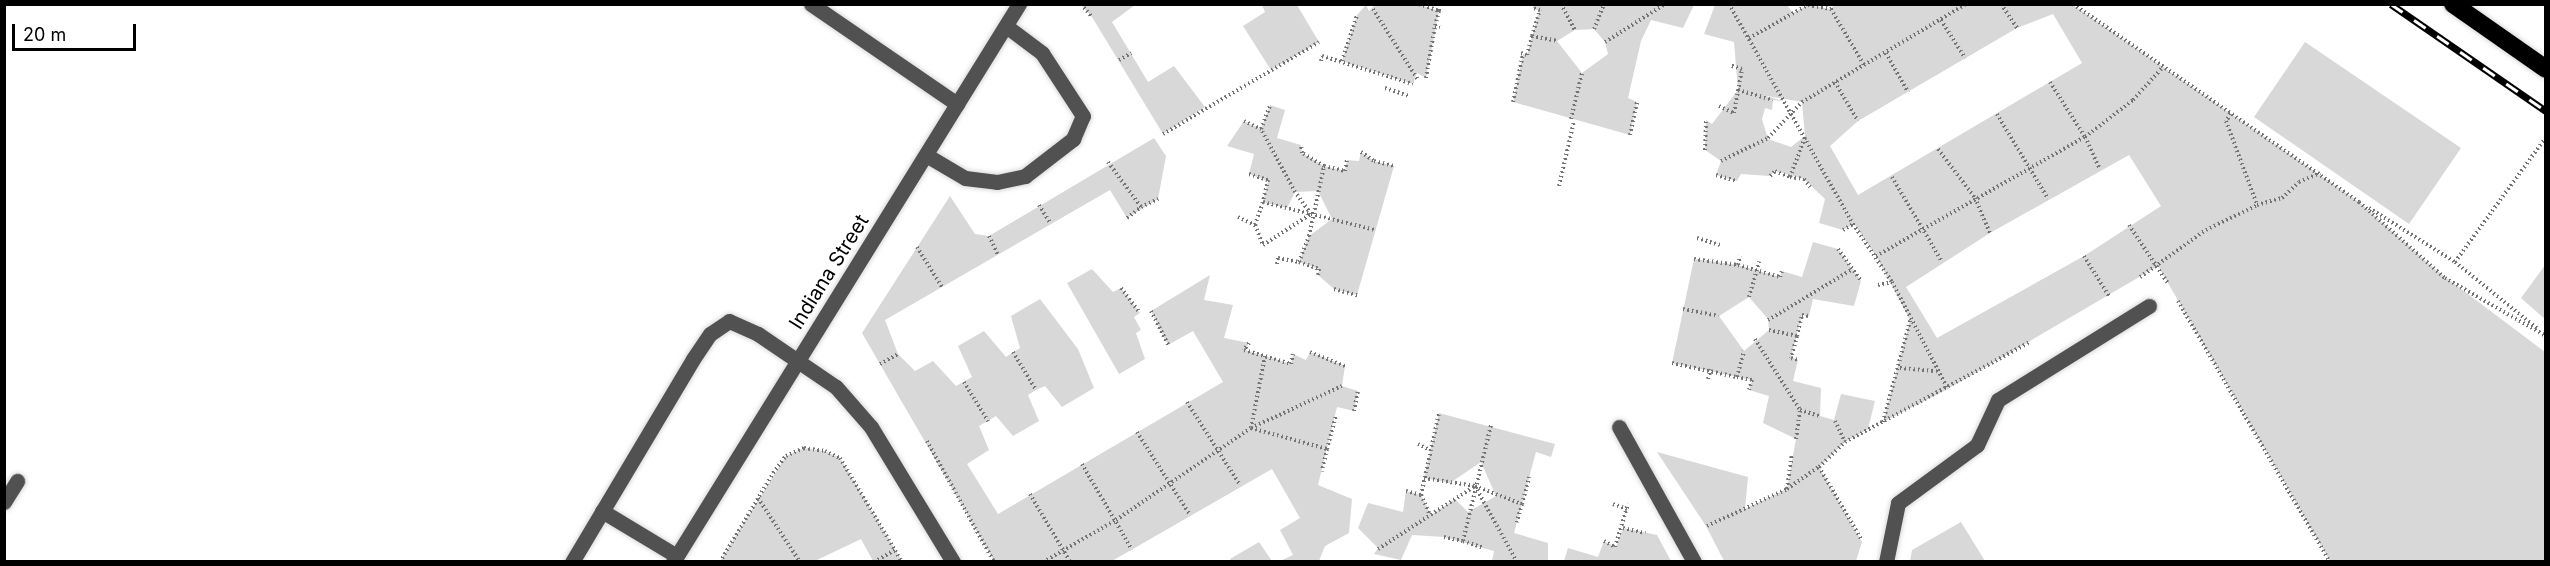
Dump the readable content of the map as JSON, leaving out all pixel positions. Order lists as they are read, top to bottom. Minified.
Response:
{"streets":{"street":["Indiana Street"]},"scale_bar":"20 m"}
